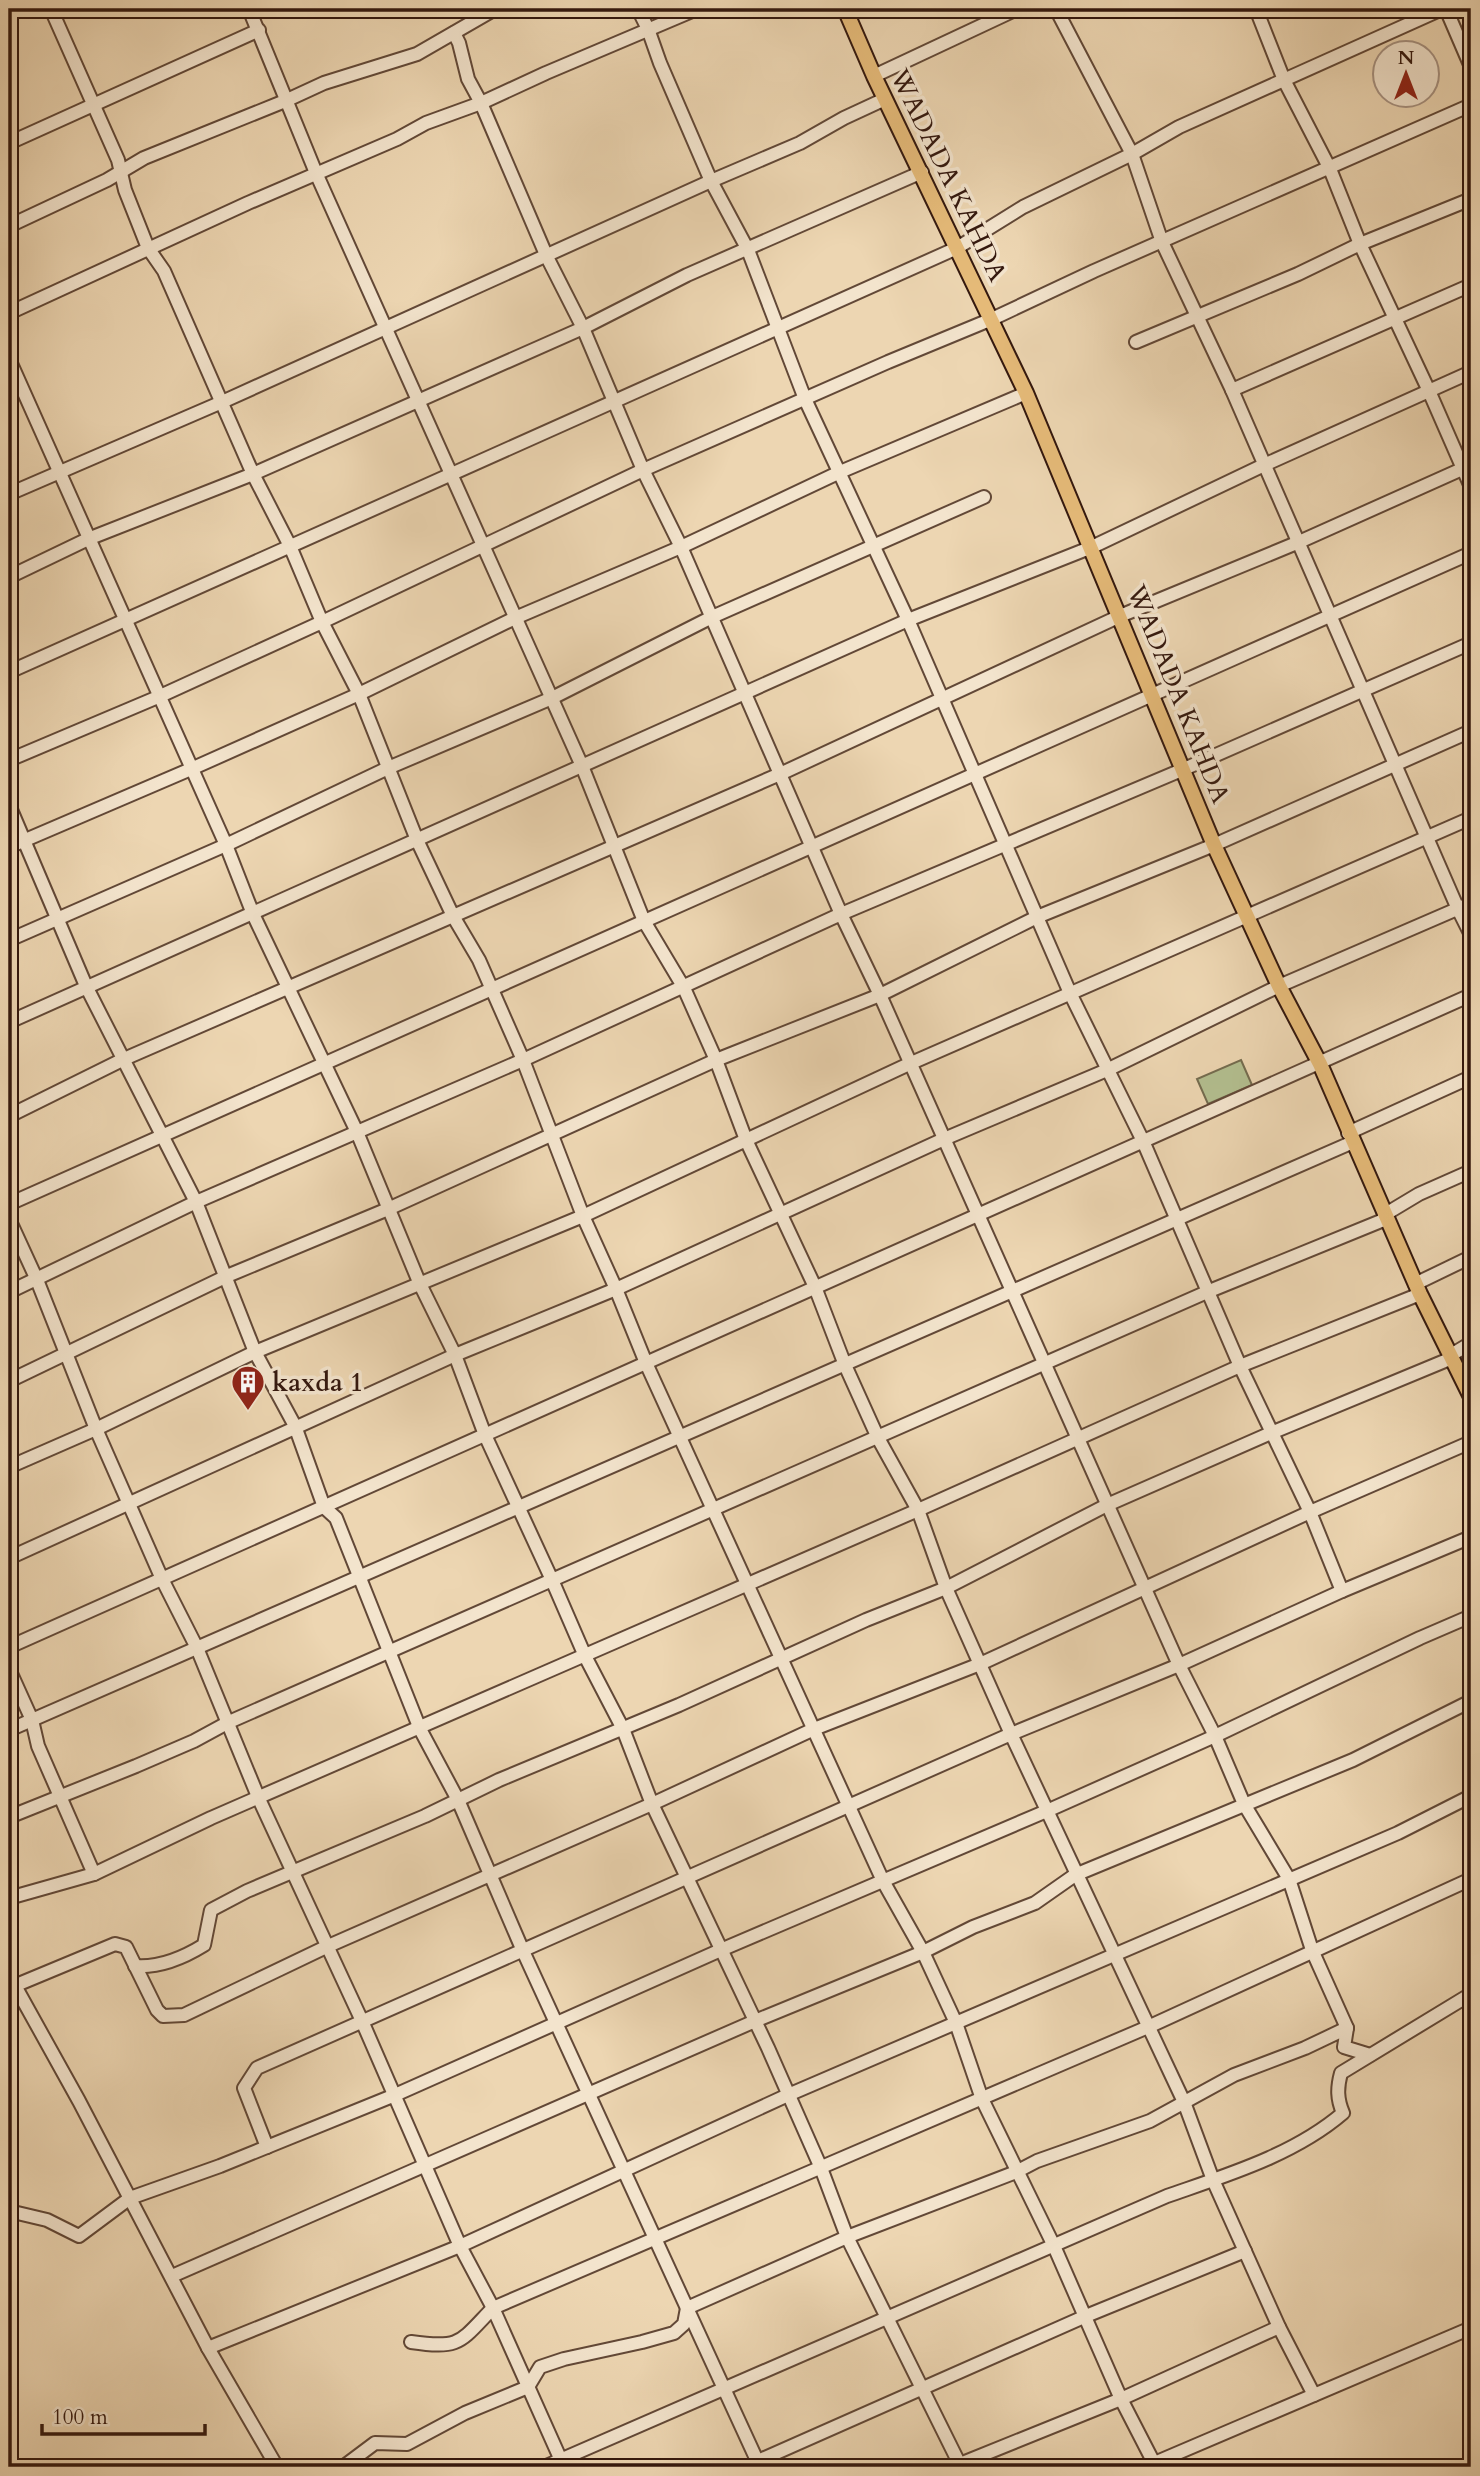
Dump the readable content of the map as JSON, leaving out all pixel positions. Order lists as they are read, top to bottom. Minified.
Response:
{"streets":{"main road":["WADADA KAHDA"]},"places":{"building":["kaxda 1"]},"scale_bar":"100 m","north":"top"}
